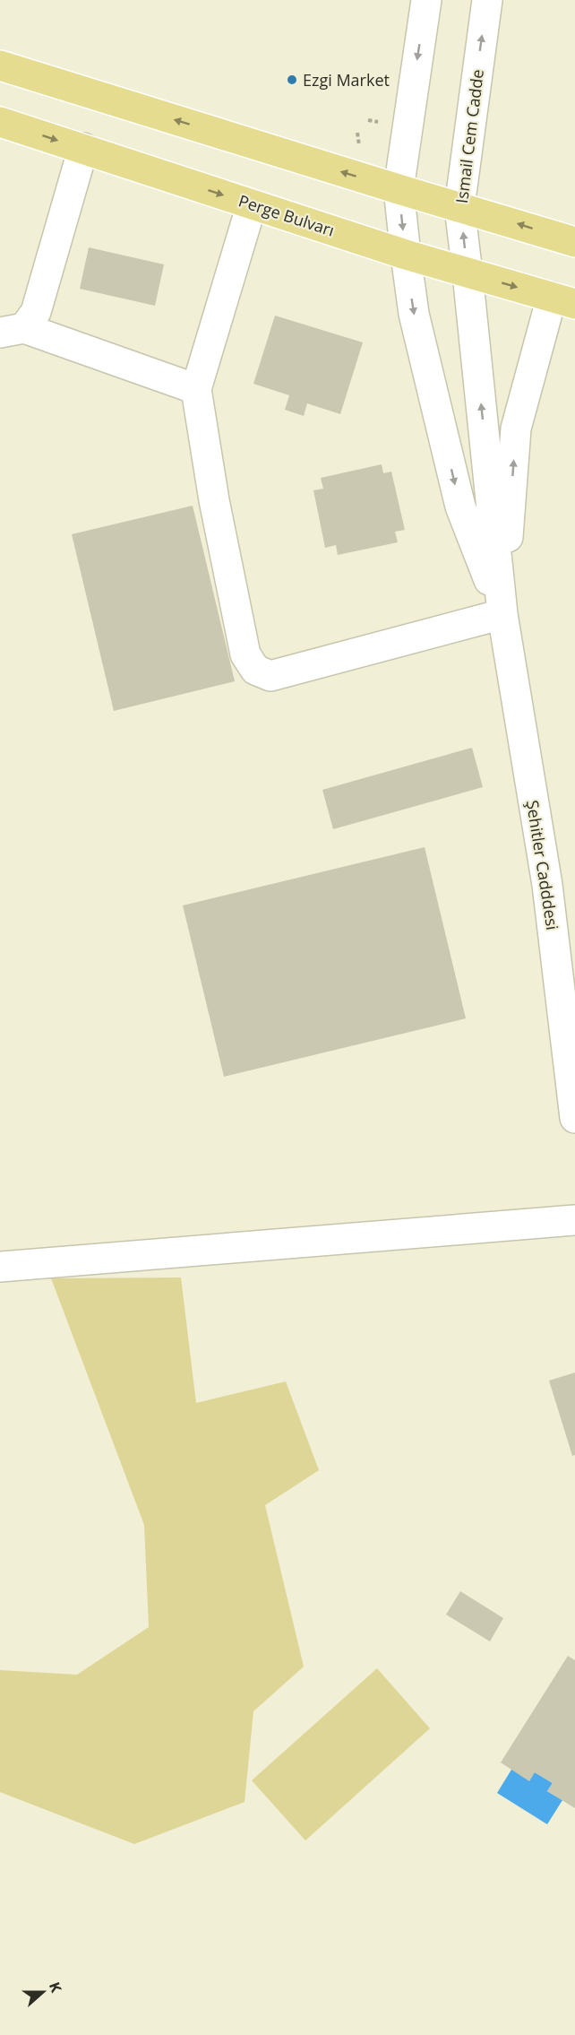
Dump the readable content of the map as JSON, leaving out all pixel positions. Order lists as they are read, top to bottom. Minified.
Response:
{"streets":{"main road":["Perge Bulvarı"],"street":["Ismail Cem Cadde","Şehitler Cadddesi"]},"crossings":[["Ismail Cem Cadde","Perge Bulvarı"],["Ismail Cem Cadde","Şehitler Cadddesi"]],"places":["Ezgi Market"],"north":"right"}
